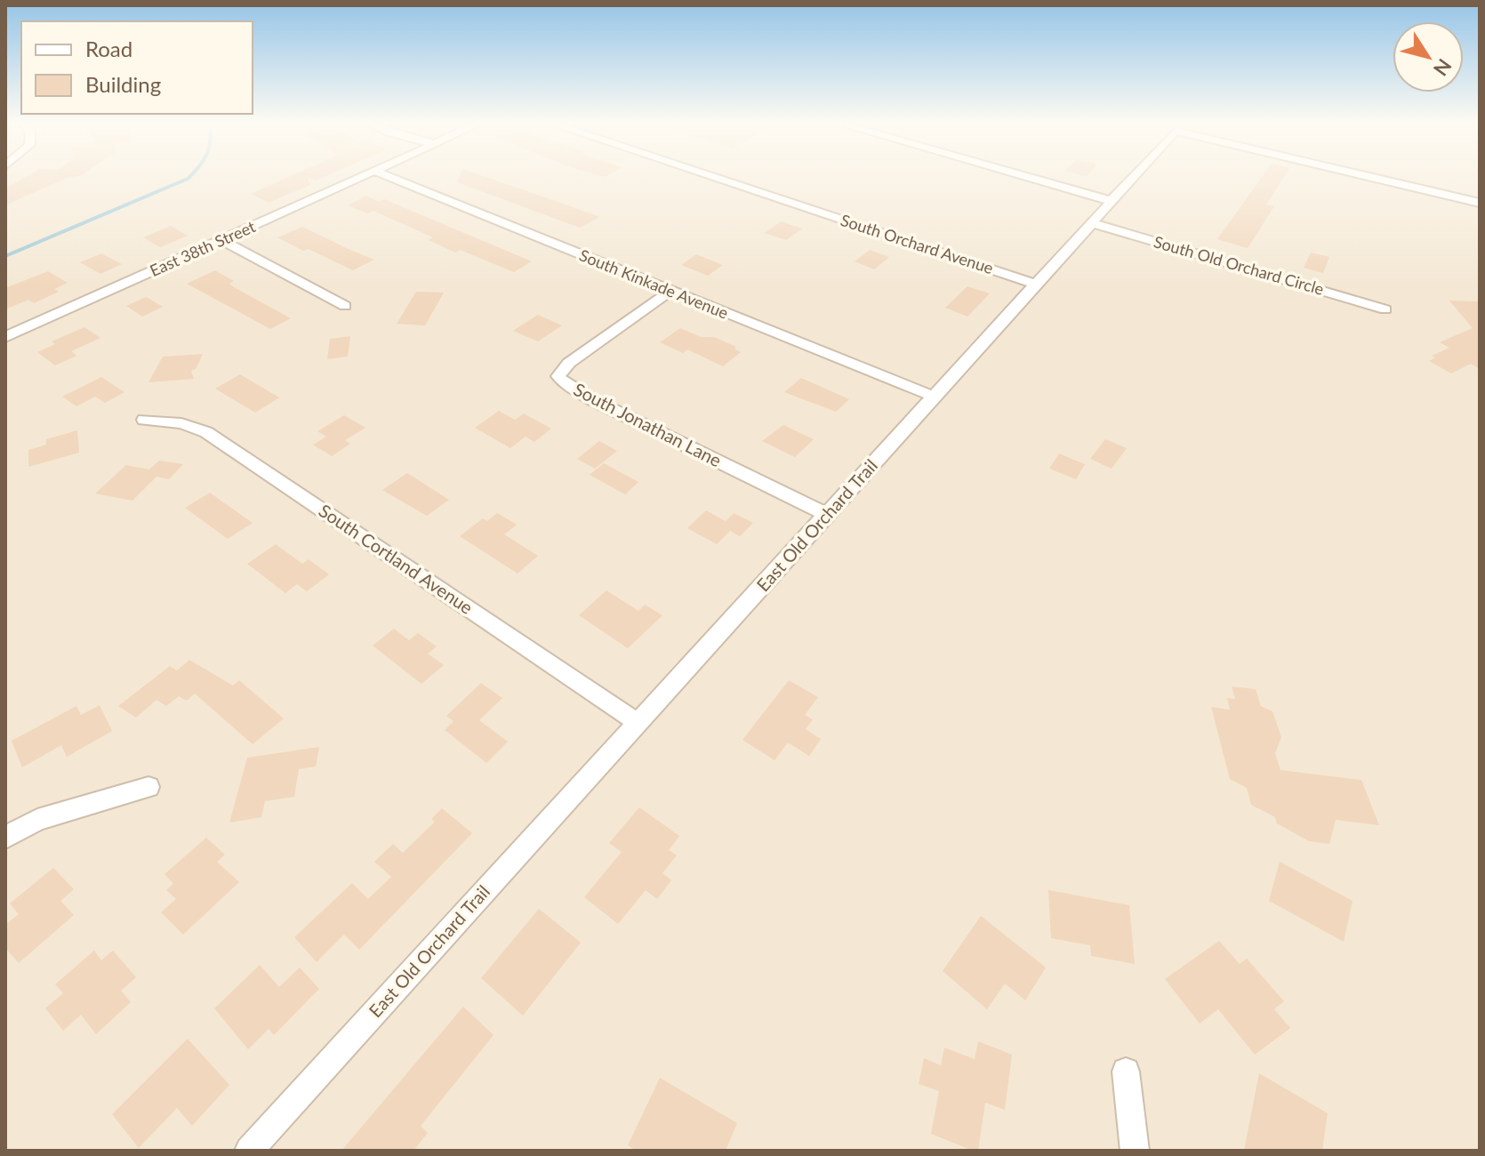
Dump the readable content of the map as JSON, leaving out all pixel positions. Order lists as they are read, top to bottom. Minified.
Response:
{"streets":{"street":["South Orchard Avenue","East 38th Street","South Old Orchard Circle","South Kinkade Avenue","South Jonathan Lane","East Old Orchard Trail","South Cortland Avenue"]},"crossings":[["South Orchard Avenue","East Old Orchard Trail"],["South Old Orchard Circle","East Old Orchard Trail"],["South Kinkade Avenue","South Jonathan Lane"],["South Kinkade Avenue","East Old Orchard Trail"],["South Jonathan Lane","East Old Orchard Trail"],["East Old Orchard Trail","South Cortland Avenue"]],"legend":["Road","Building"],"north":"bottom right"}
